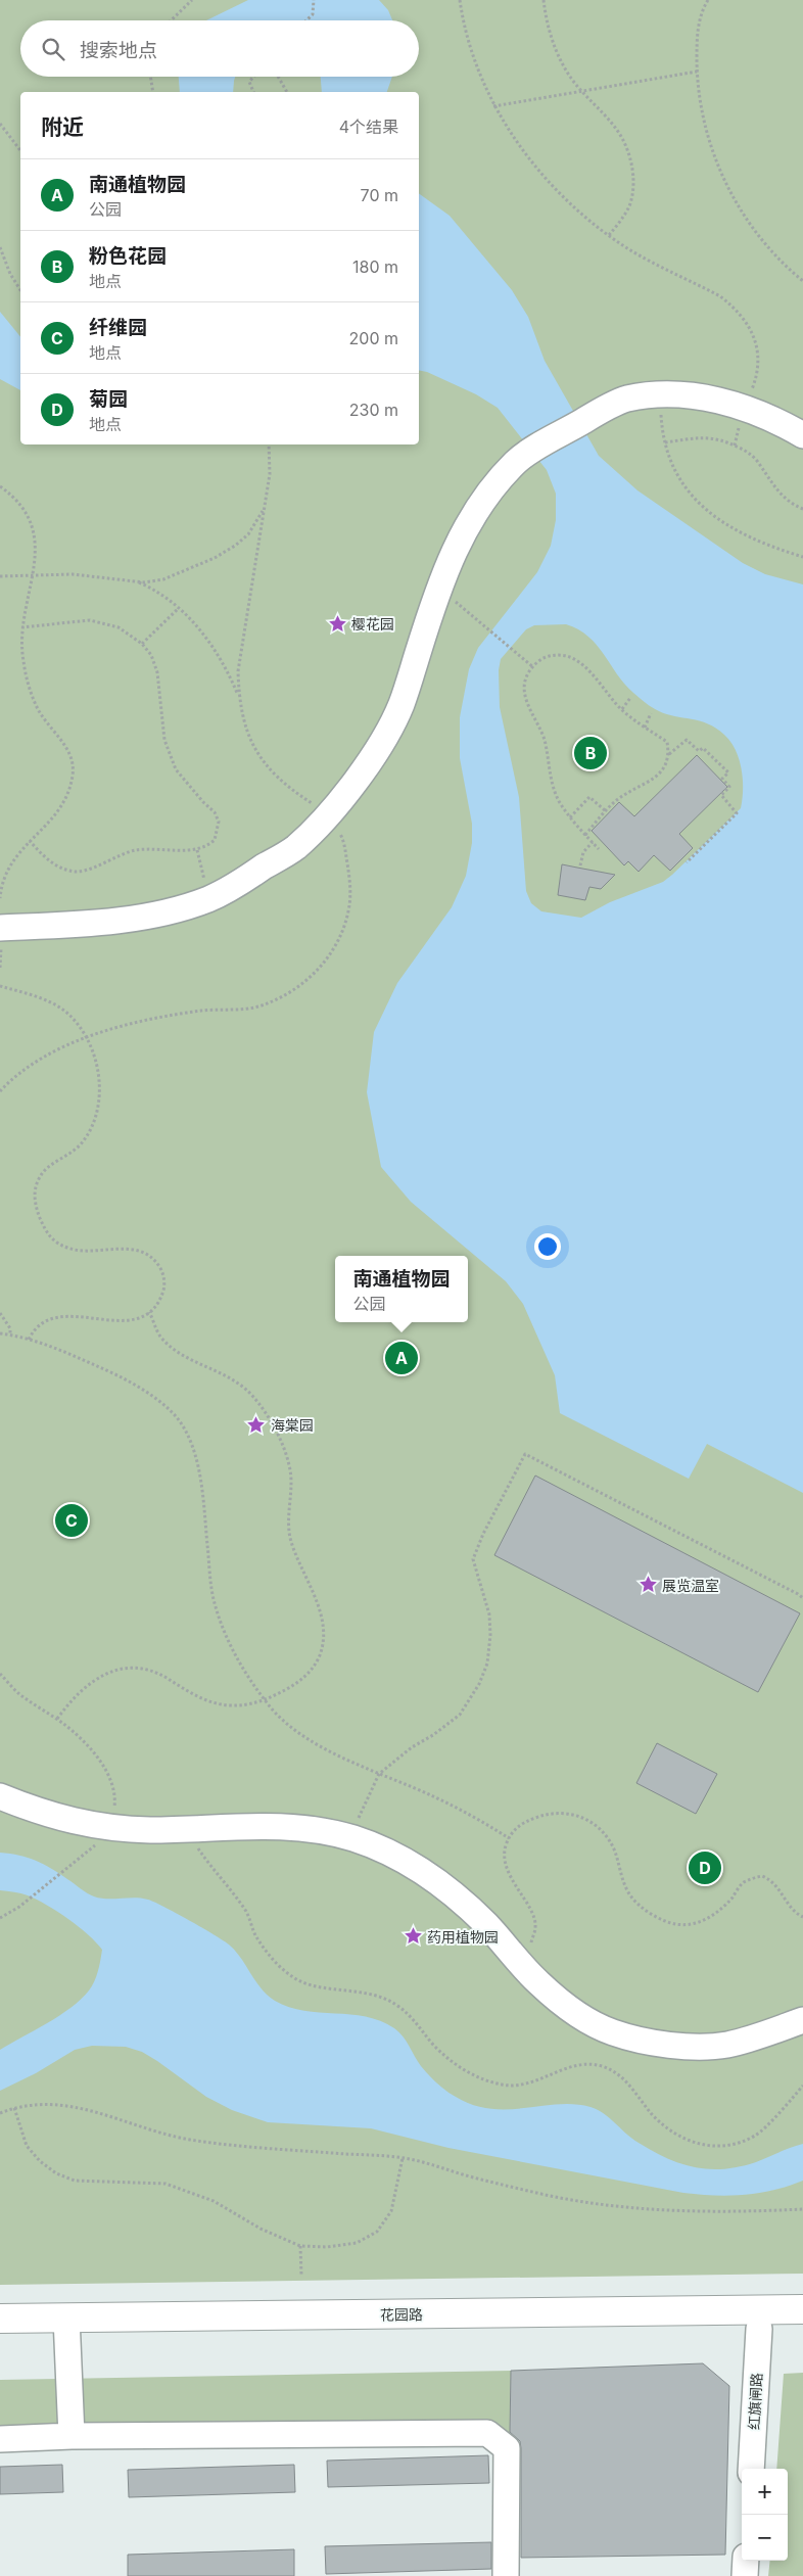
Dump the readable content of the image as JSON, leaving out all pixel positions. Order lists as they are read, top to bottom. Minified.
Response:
{"streets":{"main road":["花园路"],"street":["红旗闸路"]},"crossings":[["花园路","红旗闸路"]],"places":{"place":["樱花园","海棠园","展览温室","药用植物园"]},"page":{"search":"搜索地点","heading":["附近","4个结果"],"list":[{"mark":"A","name":"南通植物园","note":"公园","value":"70 m"},{"mark":"B","name":"粉色花园","note":"地点","value":"180 m"},{"mark":"C","name":"纤维园","note":"地点","value":"200 m"},{"mark":"D","name":"菊园","note":"地点","value":"230 m"}],"pins":["B","A","C","D"],"popup":["南通植物园","公园"],"map_buttons":["+","−"]}}
